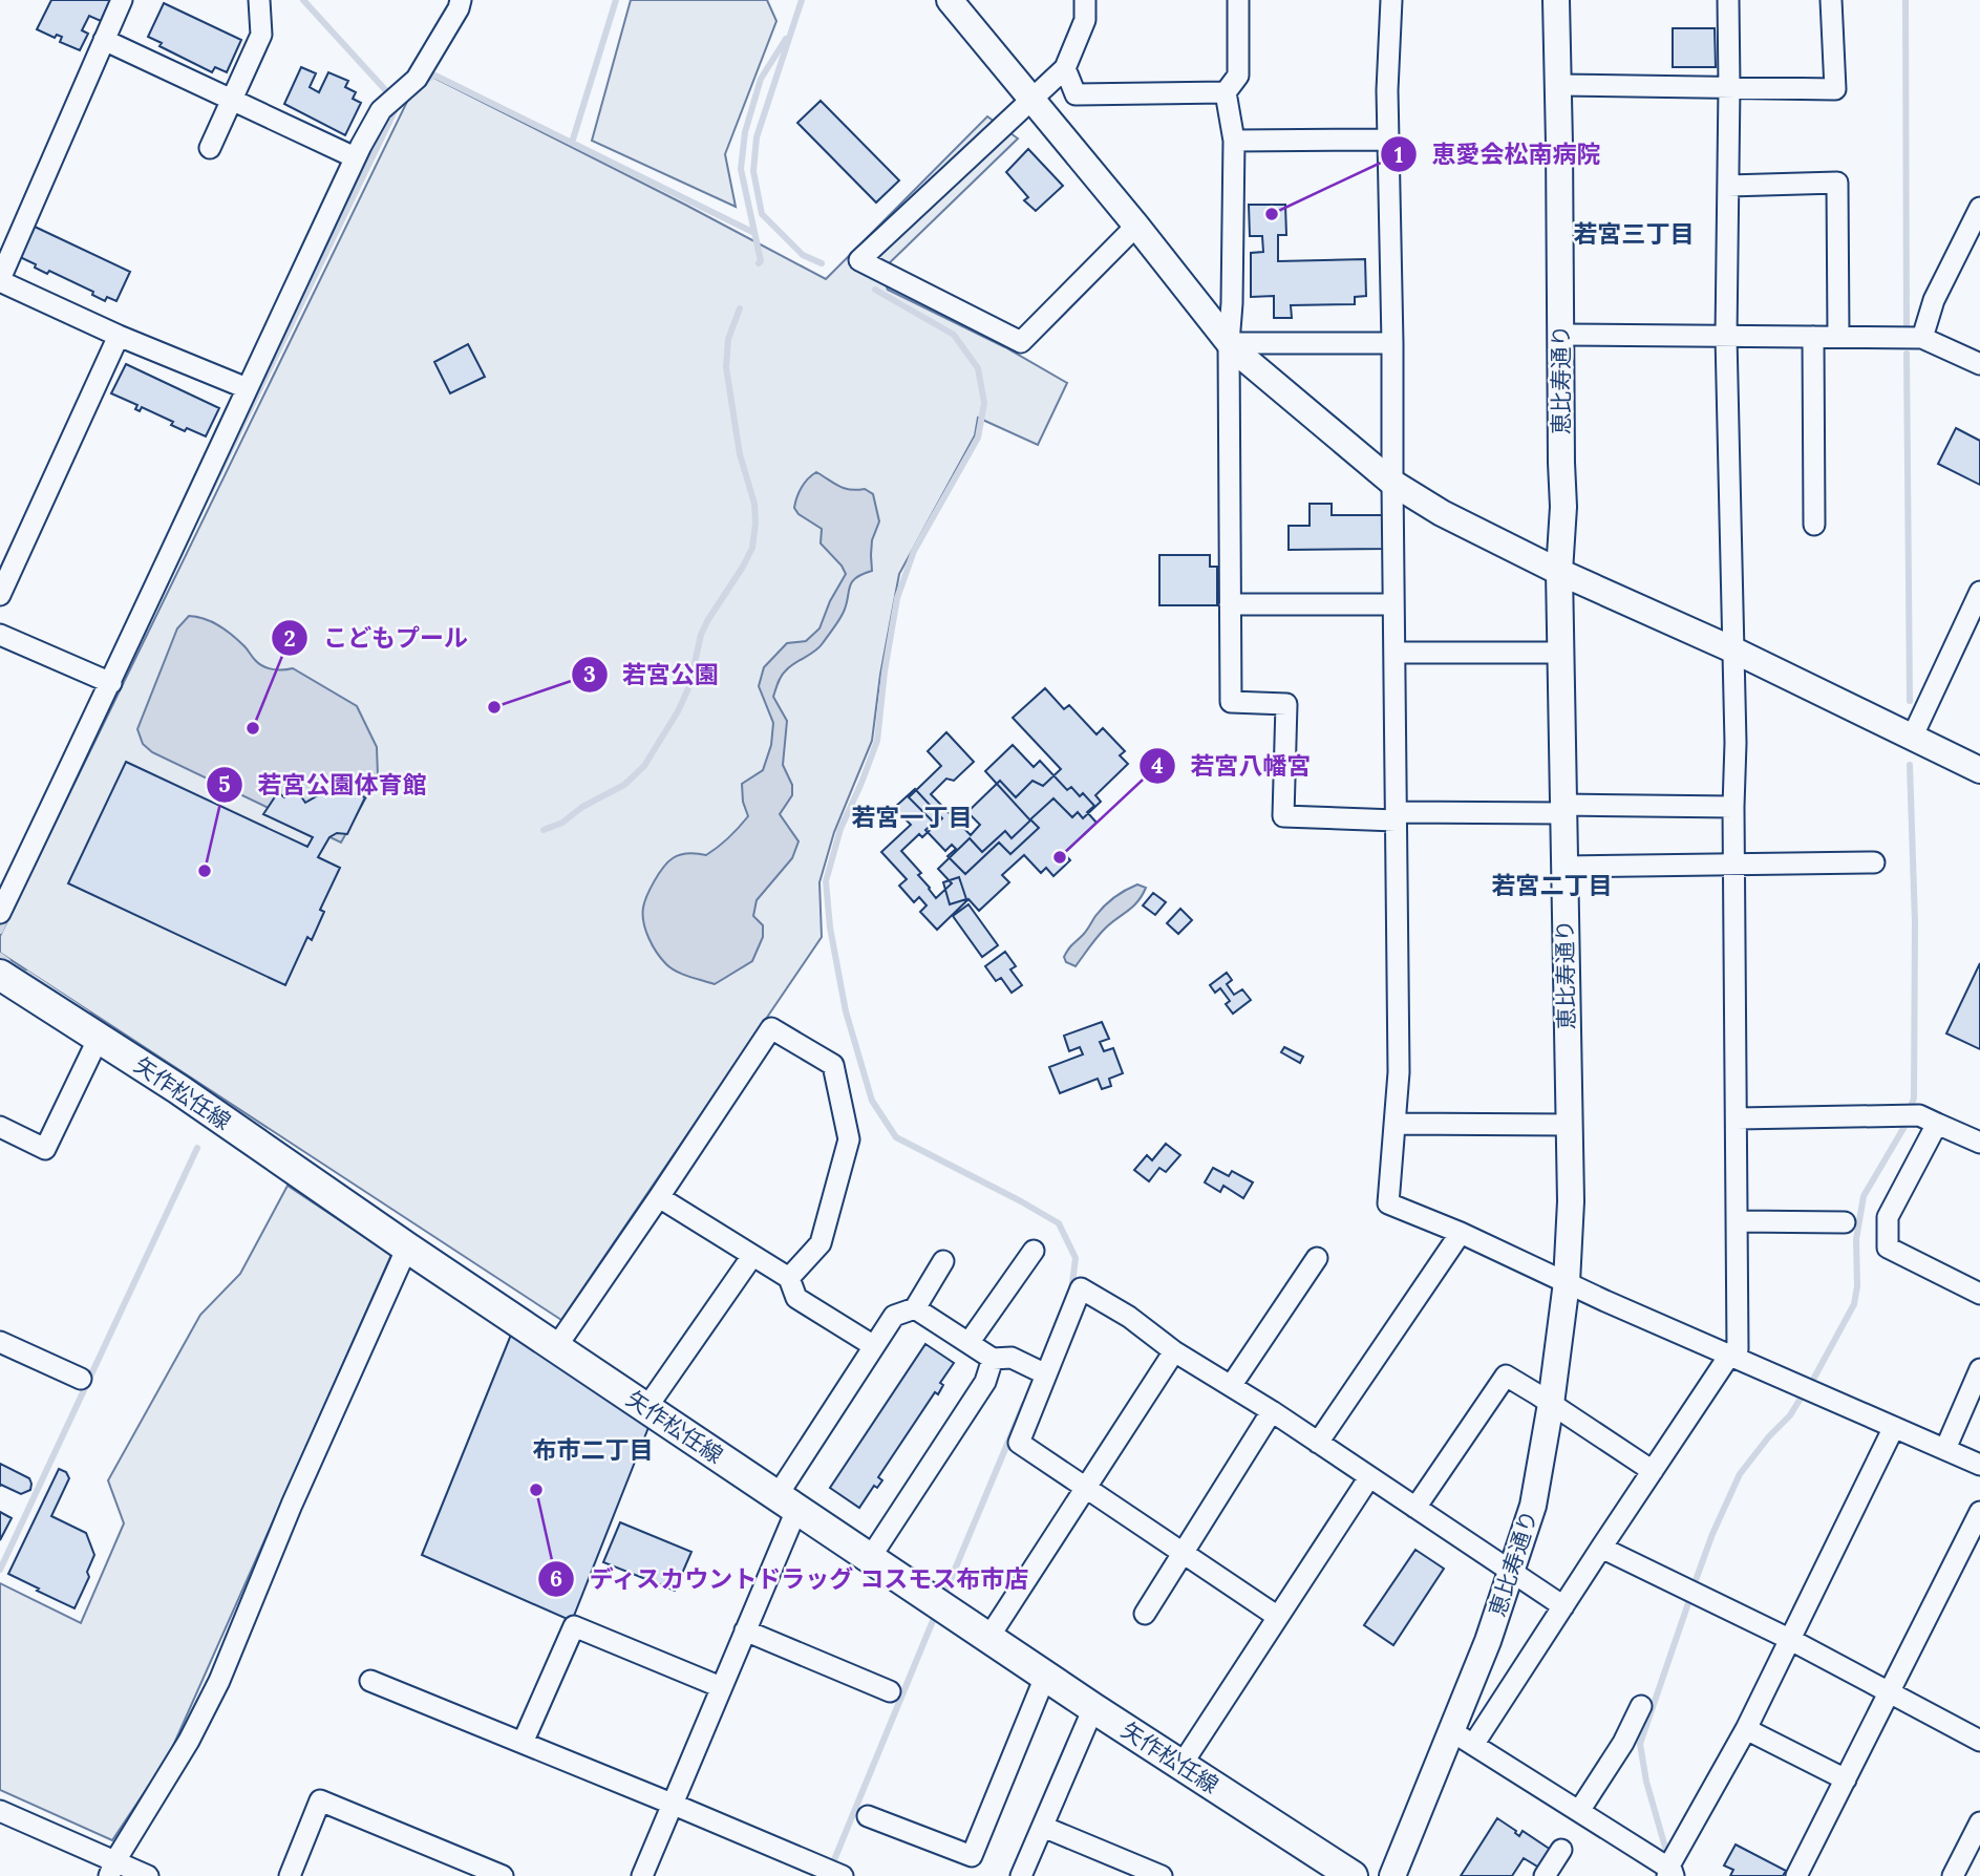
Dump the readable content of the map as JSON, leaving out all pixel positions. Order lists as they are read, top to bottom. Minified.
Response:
{"streets":{"main road":["矢作松任線"],"street":["恵比寿通り"]},"districts":["若宮三丁目","若宮一丁目","若宮二丁目","布市二丁目"],"places":["恵愛会松南病院","若宮公園","こどもプール","若宮八幡宮","若宮公園体育館","ディスカウントドラッグ コスモス布市店"]}
